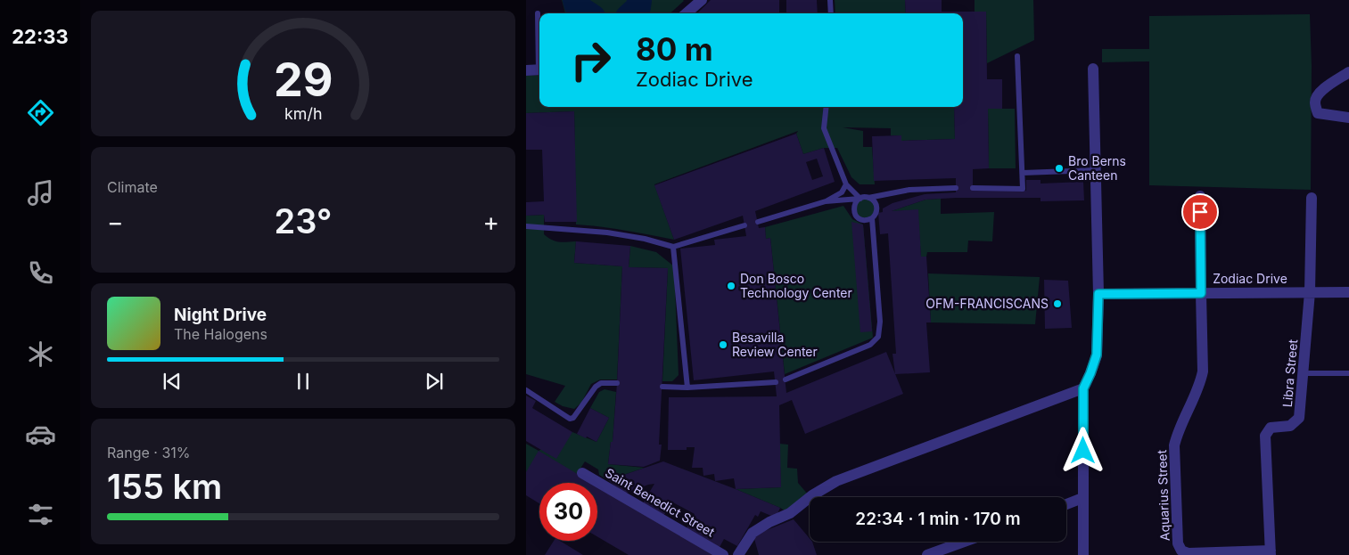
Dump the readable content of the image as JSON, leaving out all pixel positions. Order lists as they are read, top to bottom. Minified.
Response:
{"streets":{"street":["Zodiac Drive","Libra Street","Aquarius Street","Saint Benedict Street"]},"crossings":[["Zodiac Drive","Libra Street"],["Zodiac Drive","Aquarius Street"],["Libra Street","Aquarius Street"]],"places":["Bro Berns Canteen","Don Bosco Technology Center","OFM-FRANCISCANS","Besavilla Review Center"],"page":{"tabs":"22:33","turn":["80 m","Zodiac Drive"],"tile":["Climate",["Range · 31%","155 km"]],"heat":["−","23°","+"],"song":["Night Drive","The Halogens"],"limit":"30","trip":"22:34 · 1 min · 170 m","gauge":["29","km/h"]}}
